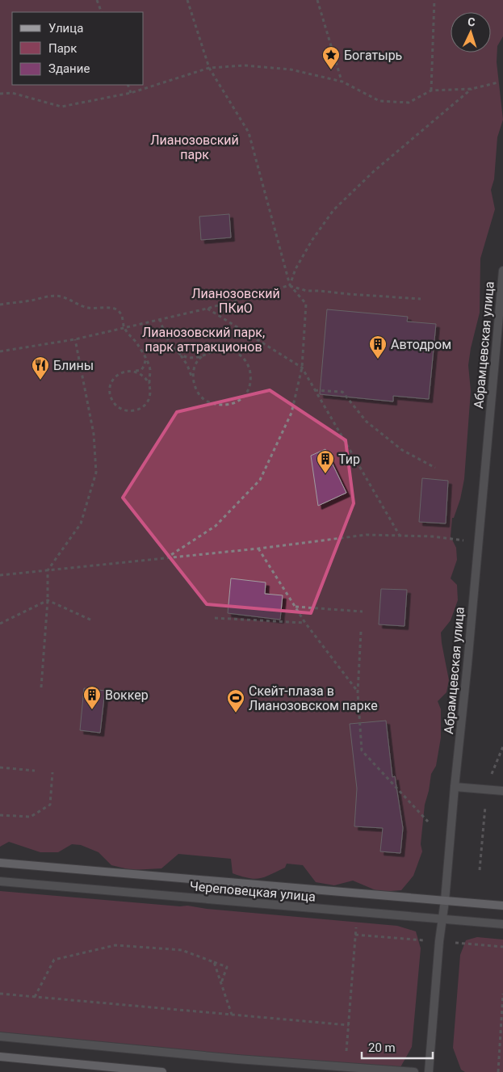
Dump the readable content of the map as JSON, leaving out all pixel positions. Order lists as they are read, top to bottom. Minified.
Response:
{"streets":{"main road":["Череповецкая улица"],"street":["Абрамцевская улица"]},"crossings":[["Абрамцевская улица","Череповецкая улица"]],"parks":["Лианозовский парк","Лианозовский ПКиО","Лианозовский парк, парк аттракционов"],"places":{"place":["Богатырь"],"building":["Автодром","Тир","Воккер"],"restaurant":["Блины"],"sports":["Скейт-плаза в Лианозовском парке"]},"legend":["Улица","Парк","Здание"],"scale_bar":"20 m","north":"top"}
